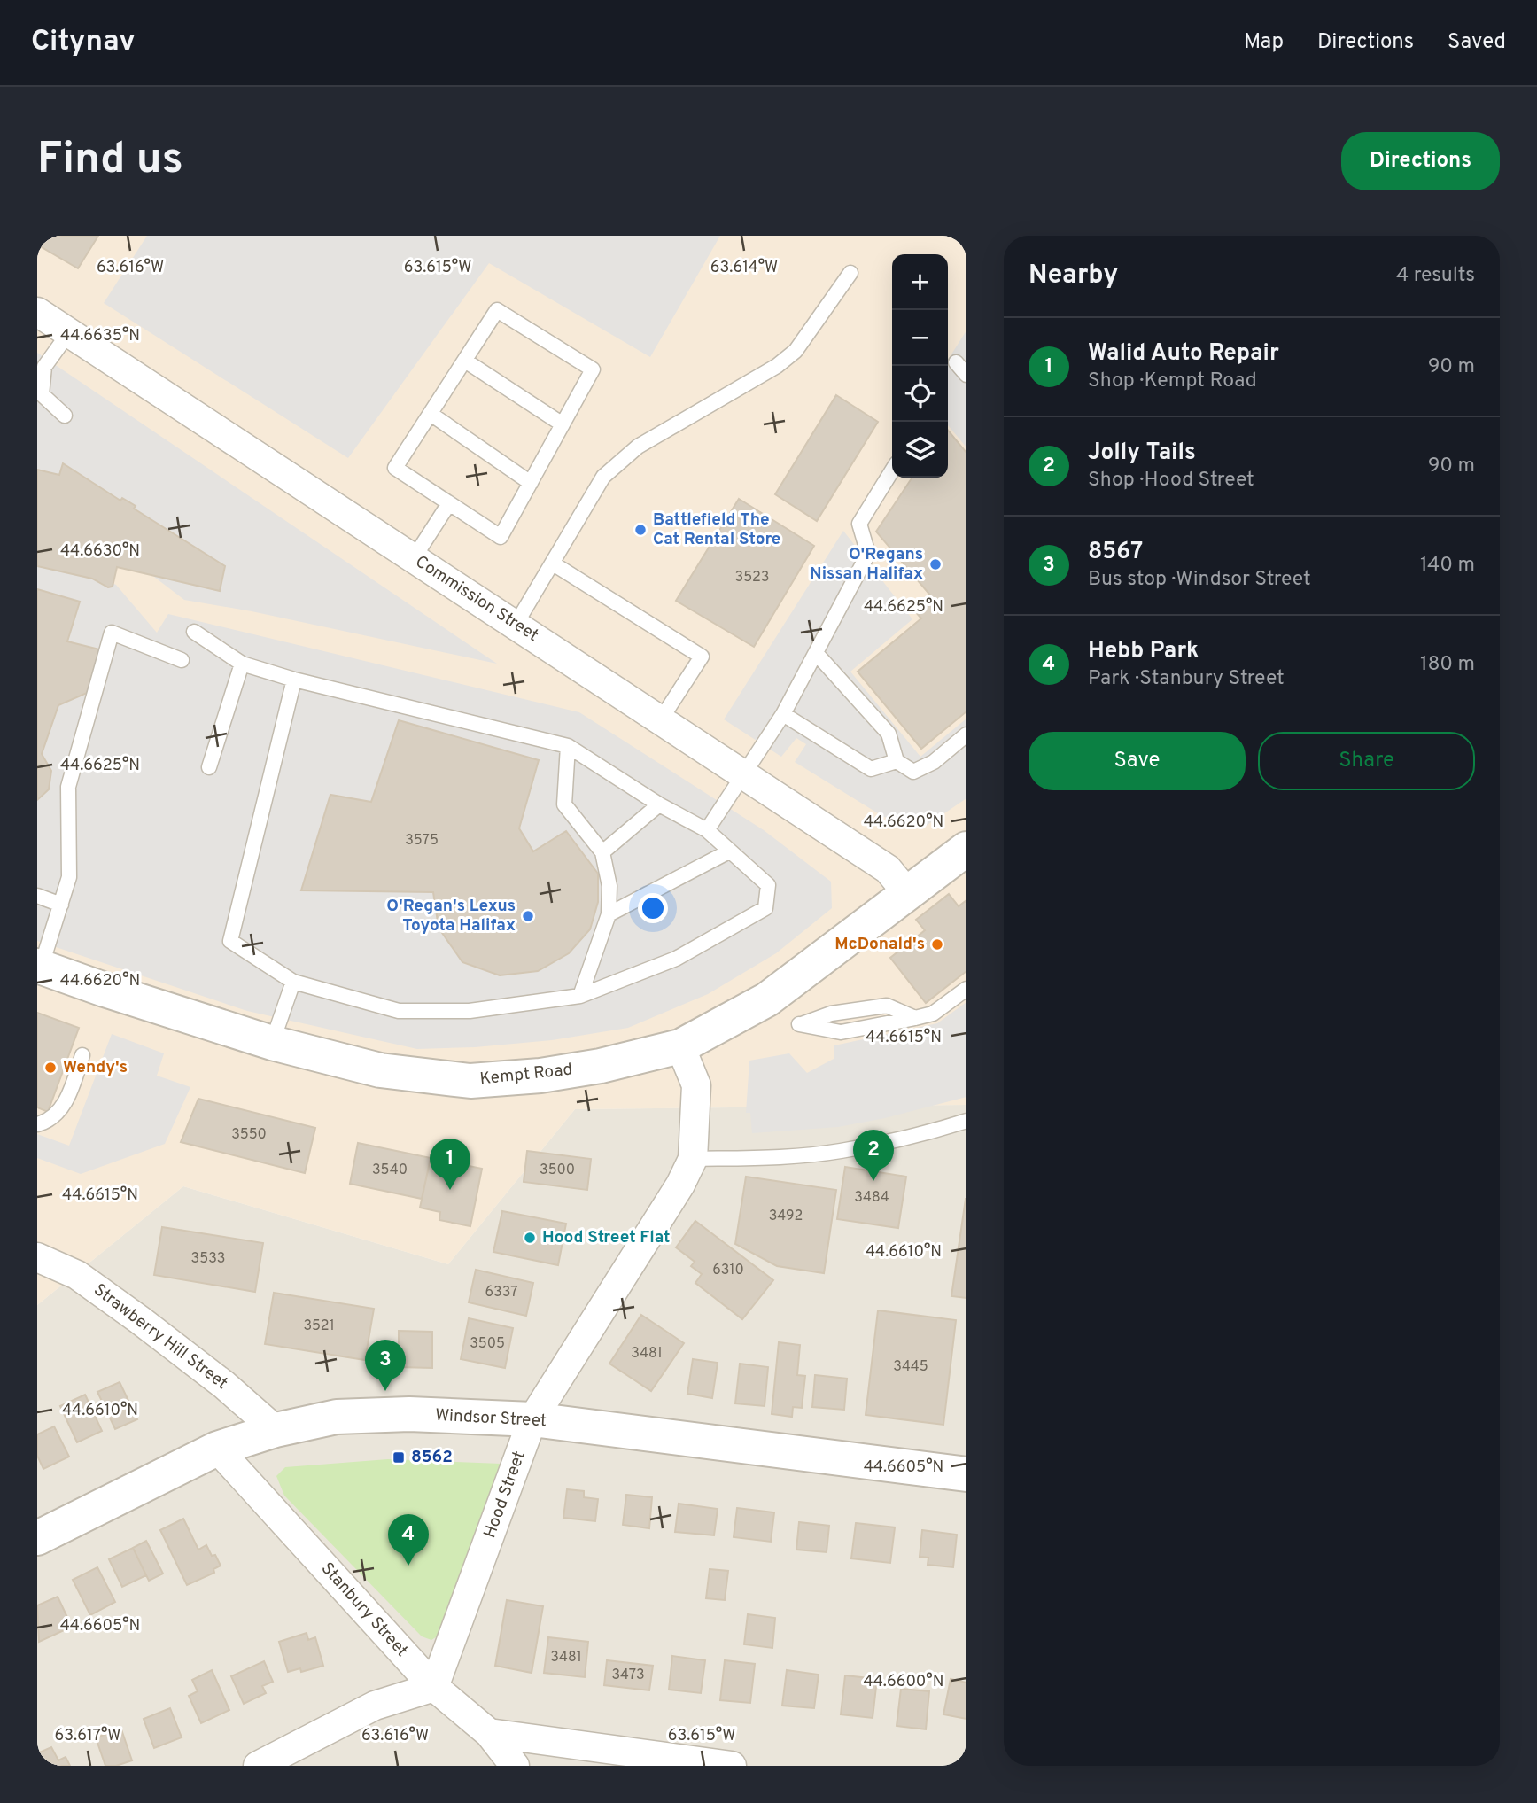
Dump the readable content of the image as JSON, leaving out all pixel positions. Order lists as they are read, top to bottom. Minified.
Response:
{"streets":{"street":["Commission Street","Kempt Road","Strawberry Hill Street","Windsor Street","Hood Street","Stanbury Street"]},"crossings":[["Commission Street","Kempt Road"],["Kempt Road","Hood Street"],["Strawberry Hill Street","Windsor Street"],["Windsor Street","Hood Street"],["Windsor Street","Stanbury Street"],["Hood Street","Stanbury Street"]],"places":{"other":["Battlefield The Cat Rental Store","O'Regans Nissan Halifax","O'Regan's Lexus Toyota Halifax","McDonald's","Wendy's","Hood Street Flat"],"transit":["8562"]},"house_numbers":["3523","3575","3550","3540","3500","3484","3492","3533","6310","6337","3521","3505","3481","3445","3481","3473"],"page":{"header":"Citynav","nav":["Map","Directions","Saved"],"buttons":["Directions",["Save","Share"]],"title":"Find us","heading":["Nearby","4 results"],"map_buttons":["+","−"],"list":[{"mark":"1","name":"Walid Auto Repair","note":"Shop · Kempt Road","value":"90 m"},{"mark":"2","name":"Jolly Tails","note":"Shop · Hood Street","value":"90 m"},{"mark":"3","name":"8567","note":"Bus stop · Windsor Street","value":"140 m"},{"mark":"4","name":"Hebb Park","note":"Park · Stanbury Street","value":"180 m"}],"pins":["2","1","3","4"]},"coordinates":["63.616°W","63.615°W","63.614°W","44.6635°N","44.6630°N","44.6625°N","44.6620°N","44.6615°N","44.6610°N","44.6605°N","44.6600°N","63.617°W"]}
